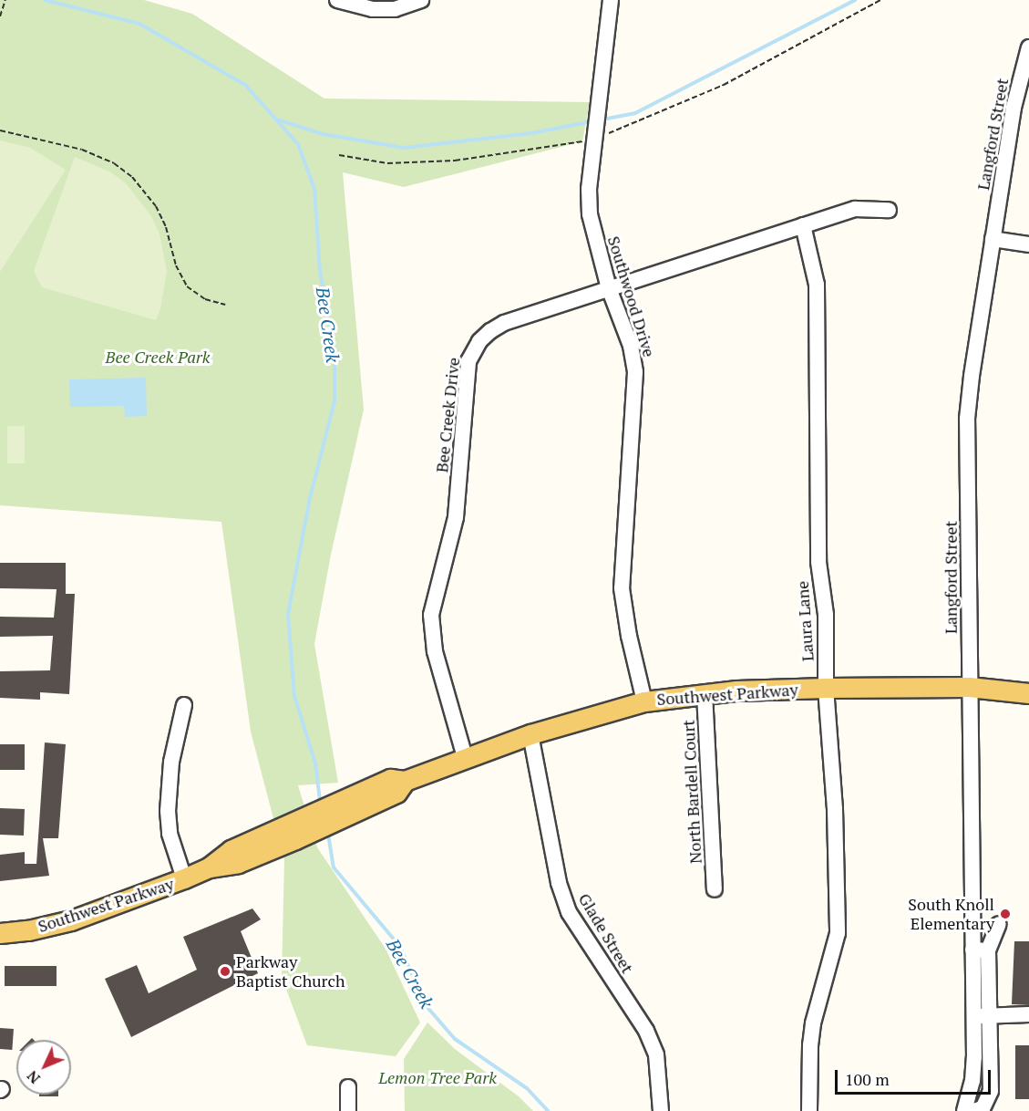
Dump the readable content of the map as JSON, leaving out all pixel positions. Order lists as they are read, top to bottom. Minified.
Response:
{"streets":{"main road":["Southwest Parkway"],"street":["Langford Street","Southwood Drive","Bee Creek Drive","Laura Lane","North Bardell Court","Glade Street"]},"crossings":[["Langford Street","Southwest Parkway"],["Southwood Drive","Bee Creek Drive"],["Southwood Drive","Southwest Parkway"],["Bee Creek Drive","Laura Lane"],["Bee Creek Drive","Southwest Parkway"],["Laura Lane","Southwest Parkway"],["Southwest Parkway","North Bardell Court"],["Southwest Parkway","Glade Street"]],"water":["Bee Creek"],"parks":["Bee Creek Park","Lemon Tree Park"],"places":["South Knoll Elementary","Parkway Baptist Church"],"scale_bar":"100 m","north":"bottom left"}
